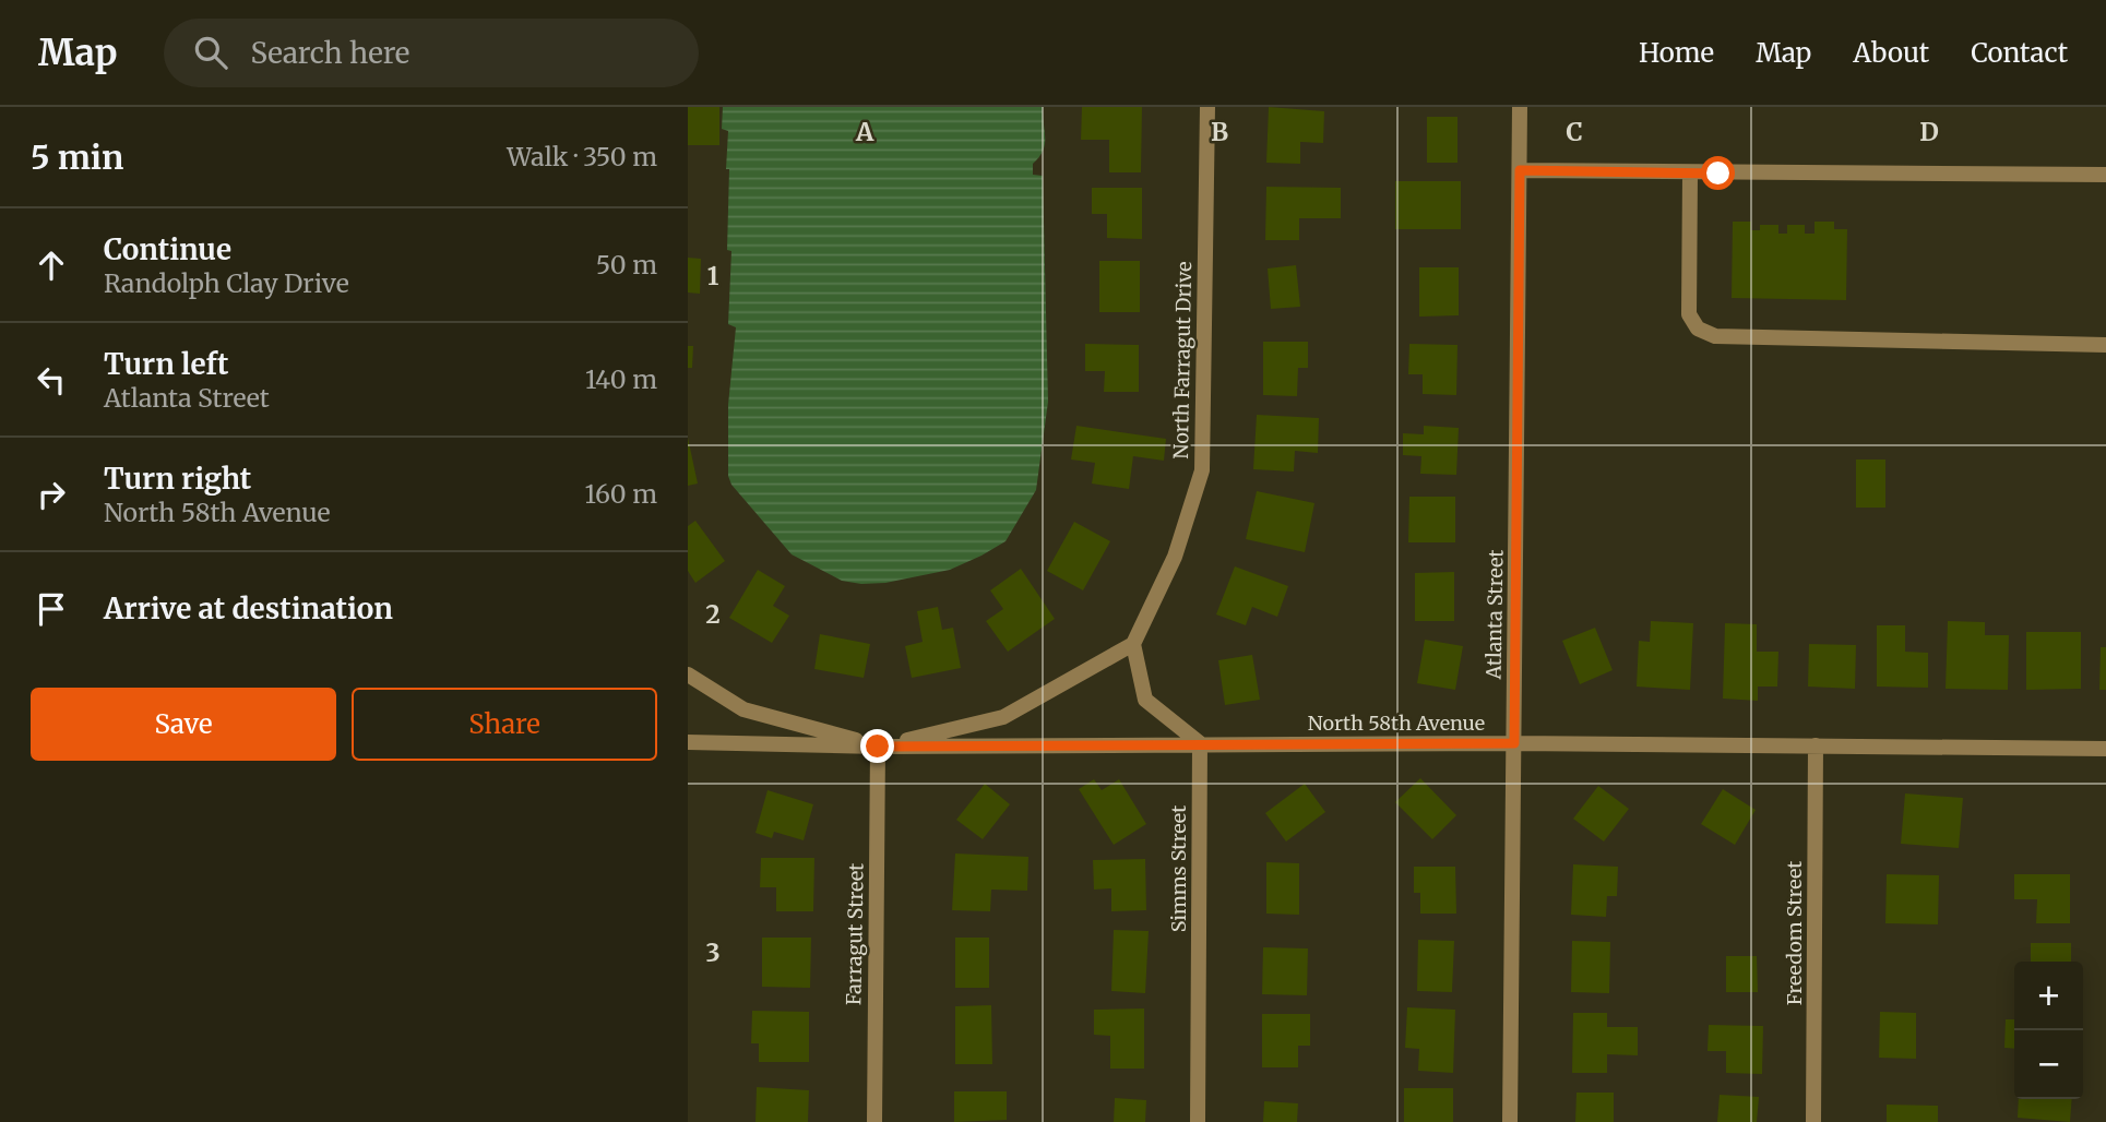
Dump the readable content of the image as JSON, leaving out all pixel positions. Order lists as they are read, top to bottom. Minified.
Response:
{"streets":{"street":["North Farragut Drive","Atlanta Street","North 58th Avenue","Simms Street","Freedom Street","Farragut Street"]},"crossings":[["Atlanta Street","North 58th Avenue"],["North 58th Avenue","Simms Street"],["North 58th Avenue","Freedom Street"],["North 58th Avenue","Farragut Street"]],"page":{"header":"Map","search":"Search here","nav":["Home","Map","About","Contact"],"heading":["5 min","Walk · 350 m"],"list":[["Continue","Randolph Clay Drive","50 m"],["Turn left","Atlanta Street","140 m"],["Turn right","North 58th Avenue","160 m"],"Arrive at destination"],"buttons":["Save","Share"],"map_buttons":["+","−"]},"grid":{"columns":["A","B","C","D"],"rows":["1","2","3"]}}
